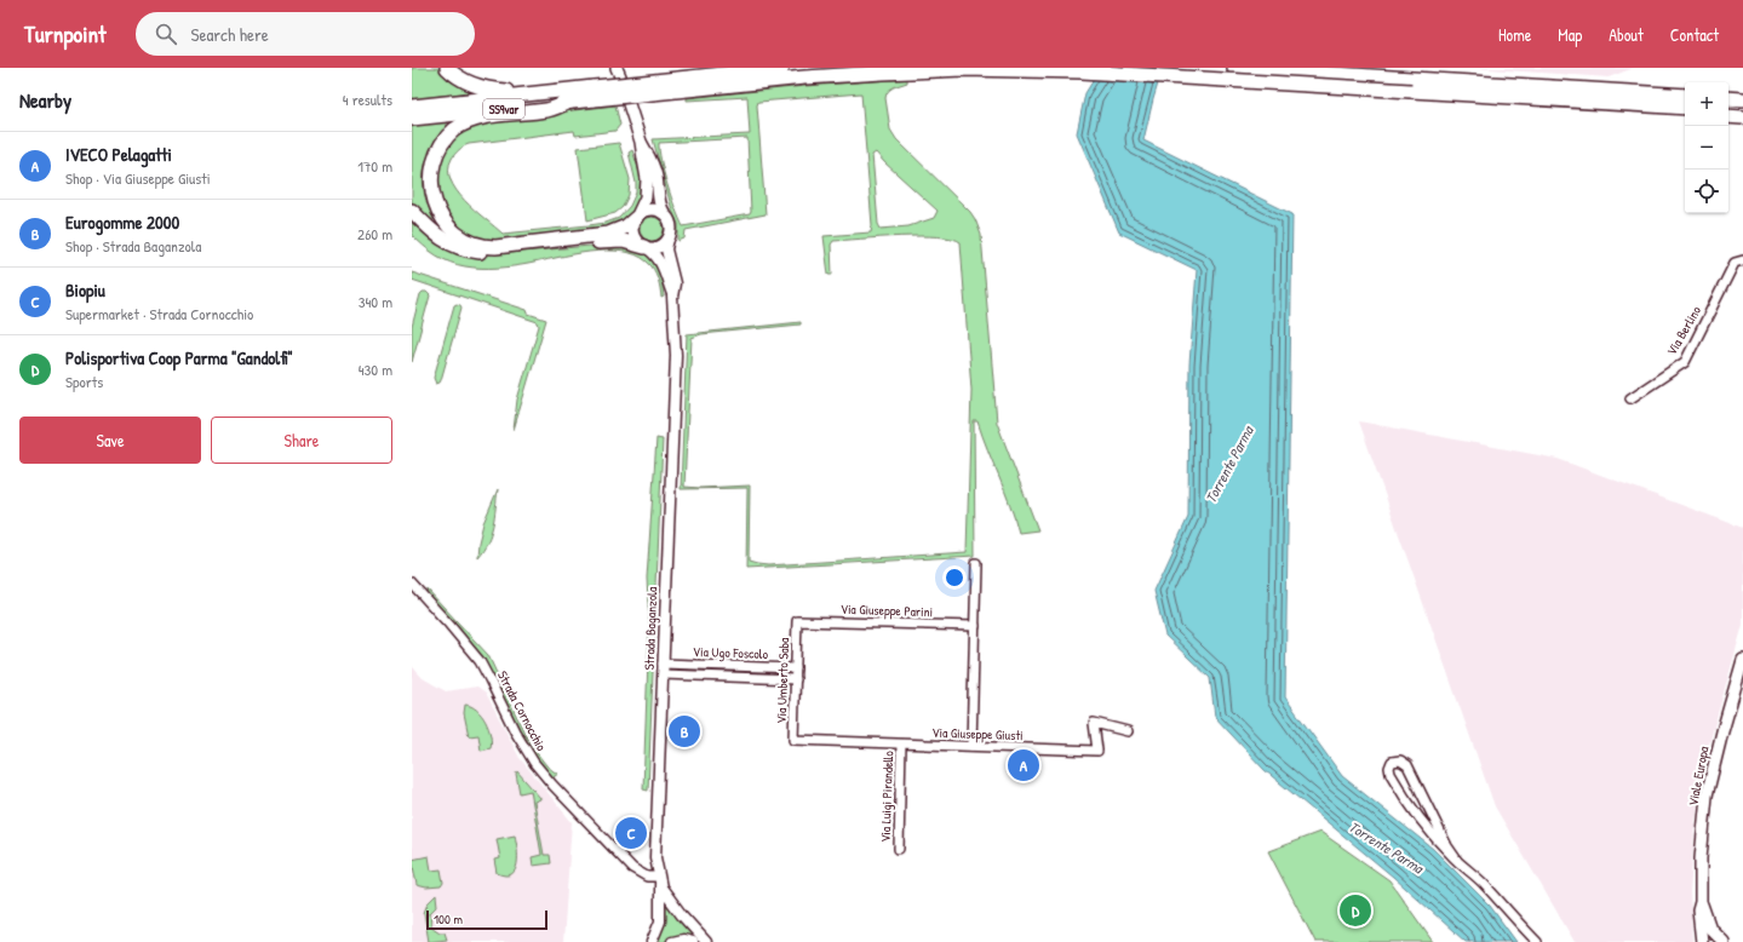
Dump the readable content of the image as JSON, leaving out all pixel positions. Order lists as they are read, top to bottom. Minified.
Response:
{"streets":{"highway":["SS9var"],"main road":["Strada Baganzola","Viale Europa"],"street":["Via Berlino","Via Giuseppe Parini","Via Ugo Foscolo","Via Umberto Saba","Strada Cornocchio","Via Giuseppe Giusti","Via Luigi Pirandello"]},"crossings":[["Via Giuseppe Parini","Via Umberto Saba"],["Strada Baganzola","Via Ugo Foscolo"],["Strada Baganzola","Strada Cornocchio"],["Via Ugo Foscolo","Via Umberto Saba"],["Via Umberto Saba","Via Giuseppe Giusti"],["Via Giuseppe Giusti","Via Luigi Pirandello"]],"water":["Torrente Parma"],"scale_bar":"100 m","page":{"header":"Turnpoint","search":"Search here","nav":["Home","Map","About","Contact"],"heading":["Nearby","4 results"],"map_buttons":["+","−"],"list":[{"mark":"A","name":"IVECO Pelagatti","note":"Shop · Via Giuseppe Giusti","value":"170 m"},{"mark":"B","name":"Eurogomme 2000","note":"Shop · Strada Baganzola","value":"260 m"},{"mark":"C","name":"Biopiu","note":"Supermarket · Strada Cornocchio","value":"340 m"},{"mark":"D","name":"Polisportiva Coop Parma \"Gandolfi\"","note":"Sports","value":"430 m"}],"buttons":["Save","Share"],"pins":["B","A","C","D"],"scale":"100 m"}}
